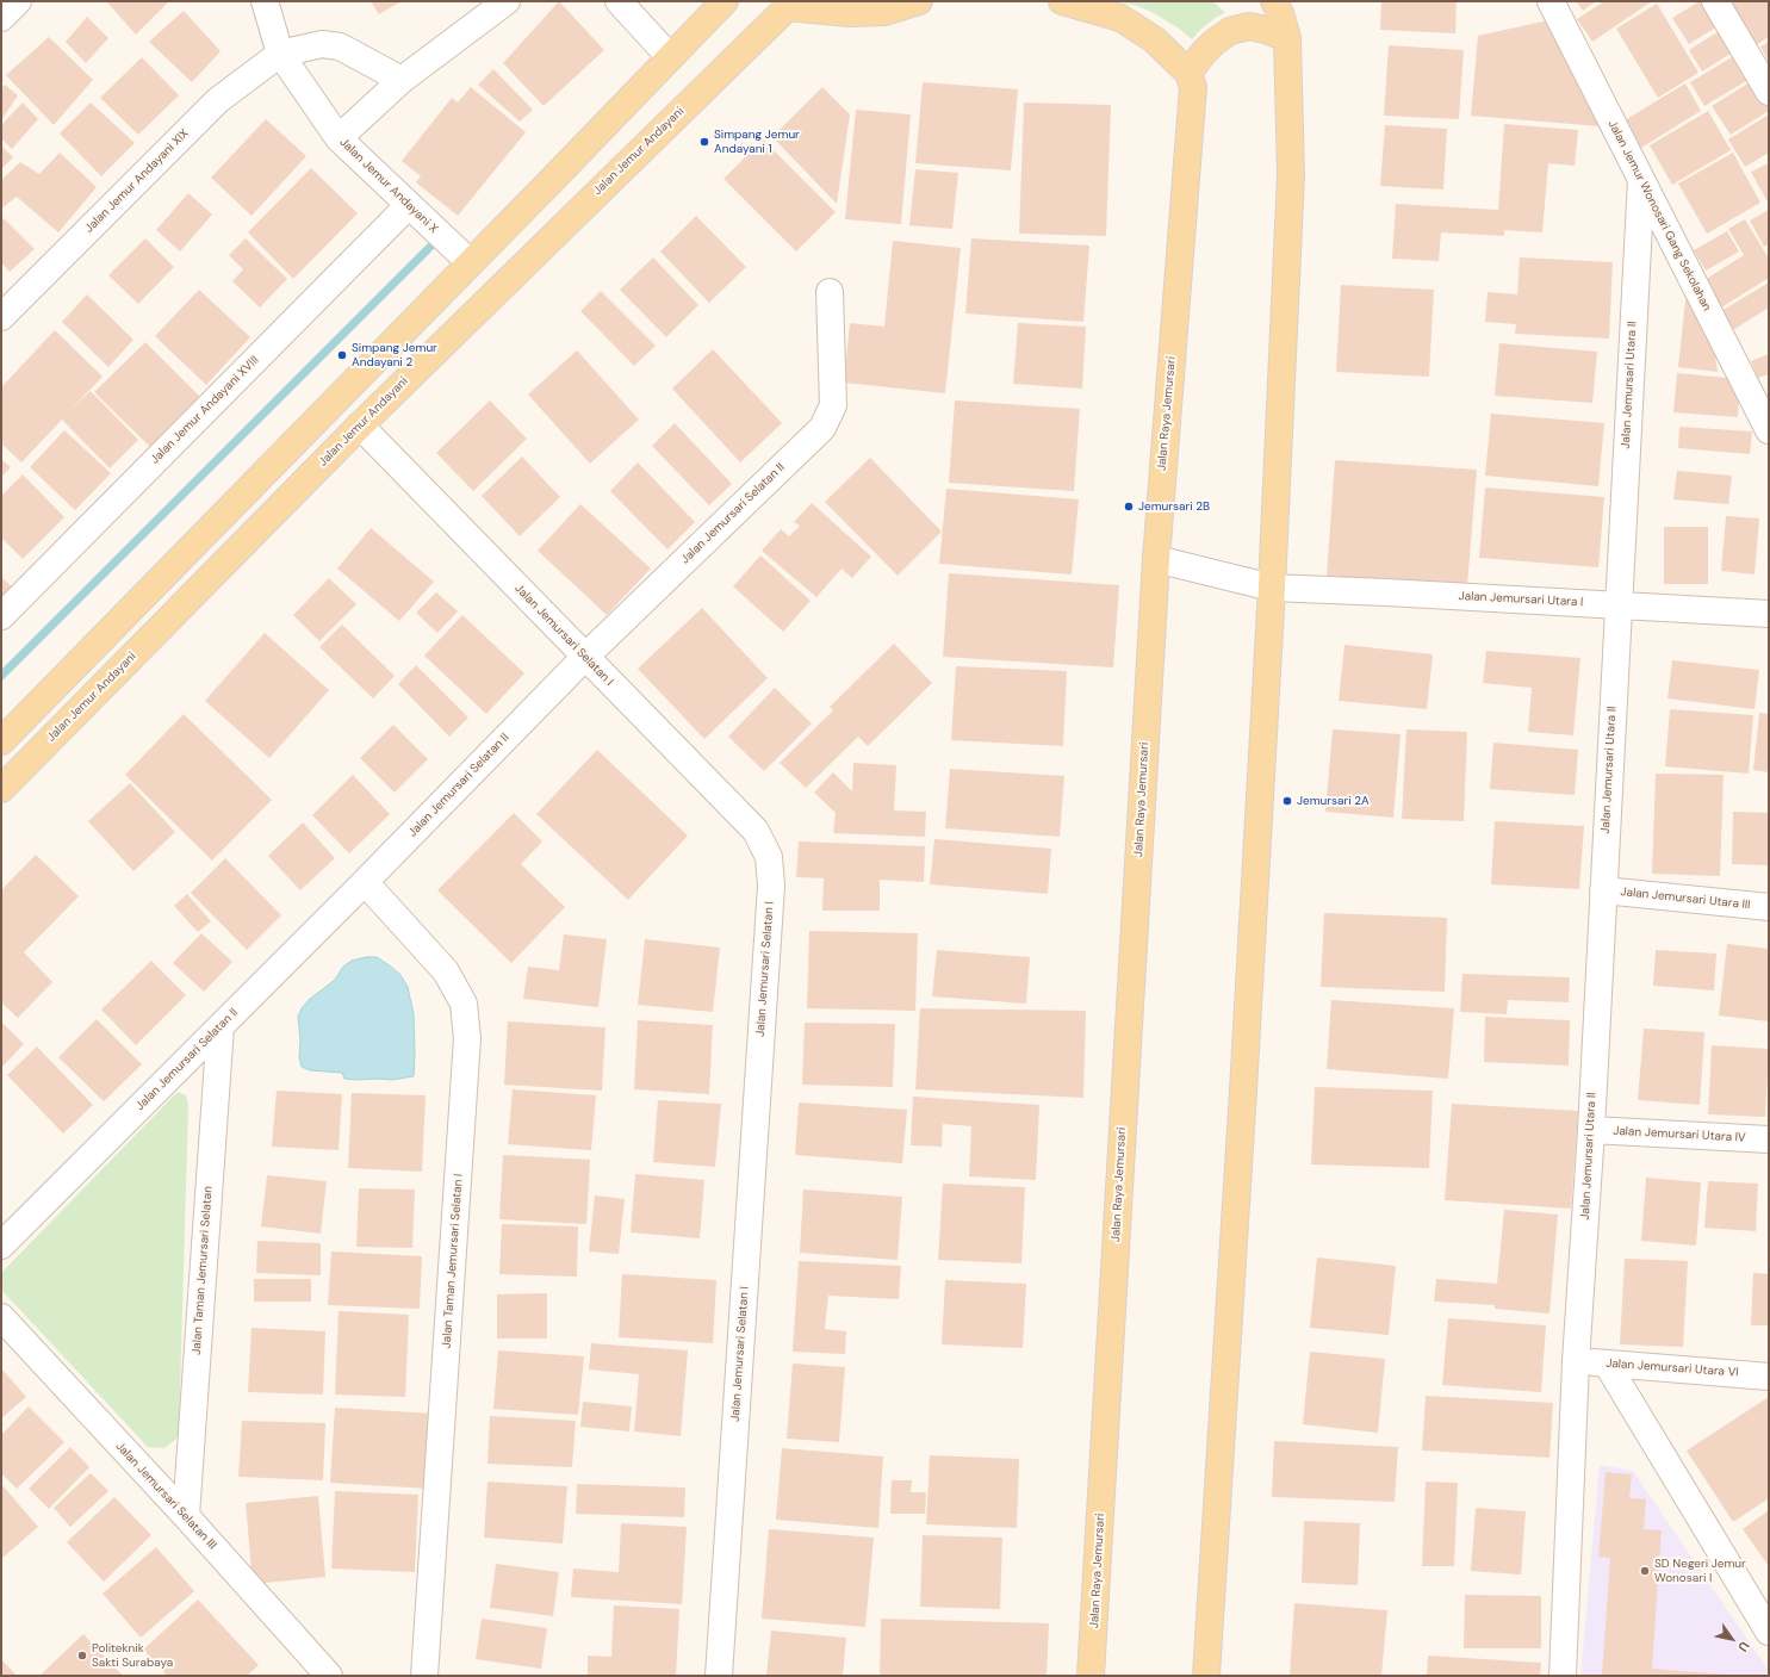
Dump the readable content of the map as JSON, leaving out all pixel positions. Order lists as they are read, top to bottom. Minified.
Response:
{"streets":{"main road":["Jalan Jemur Andayani","Jalan Raya Jemursari"],"street":["Jalan Jemur Andayani XIX","Jalan Jemur Andayani X","Jalan Jemur Wonosari Gang Sekolahan","Jalan Jemursari Utara II","Jalan Jemur Andayani XVIII","Jalan Jemursari Selatan II","Jalan Jemursari Utara I","Jalan Jemursari Selatan I","Jalan Jemursari Utara III","Jalan Jemursari Utara IV","Jalan Taman Jemursari Selatan I","Jalan Taman Jemursari Selatan","Jalan Jemursari Utara VI","Jalan Jemursari Selatan III"]},"crossings":[["Jalan Jemur Andayani","Jalan Jemursari Selatan I"],["Jalan Jemur Andayani XIX","Jalan Jemur Andayani X"],["Jalan Jemur Andayani X","Jalan Jemur Andayani XVIII"],["Jalan Jemur Wonosari Gang Sekolahan","Jalan Jemursari Utara II"],["Jalan Jemursari Utara II","Jalan Jemursari Utara I"],["Jalan Jemursari Utara II","Jalan Jemursari Utara III"],["Jalan Jemursari Utara II","Jalan Jemursari Utara IV"],["Jalan Jemursari Utara II","Jalan Jemursari Utara VI"],["Jalan Raya Jemursari","Jalan Jemursari Utara I"],["Jalan Jemursari Selatan II","Jalan Jemursari Selatan I"],["Jalan Jemursari Selatan II","Jalan Taman Jemursari Selatan I"],["Jalan Jemursari Selatan II","Jalan Taman Jemursari Selatan"],["Jalan Taman Jemursari Selatan","Jalan Jemursari Selatan III"]],"places":["Simpang Jemur Andayani 1","Simpang Jemur Andayani 2","Jemursari 2B","Jemursari 2A","SD Negeri Jemur Wonosari I","Politeknik Sakti Surabaya"],"north":"bottom right"}
